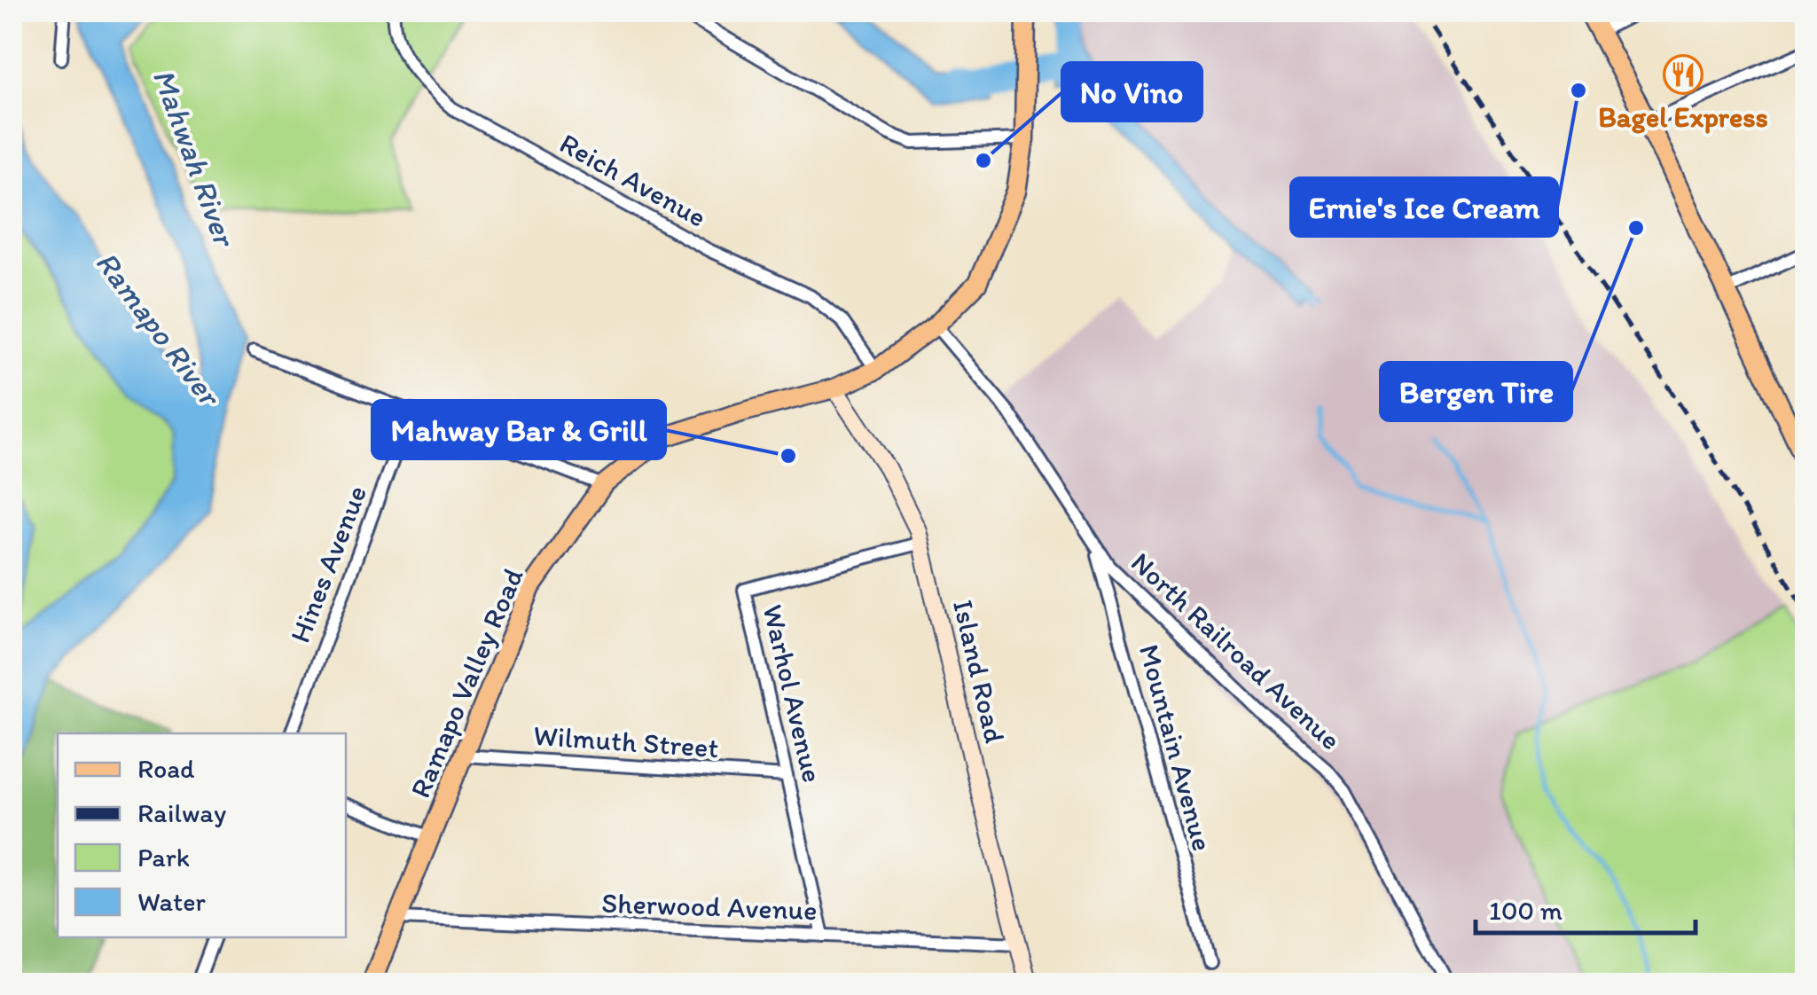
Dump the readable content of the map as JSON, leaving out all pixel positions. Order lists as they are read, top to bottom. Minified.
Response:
{"streets":{"main road":["Island Road","Ramapo Valley Road"],"street":["Reich Avenue","Hines Avenue","North Railroad Avenue","Warhol Avenue","Wilmuth Street","Mountain Avenue","Sherwood Avenue"]},"crossings":[["Reich Avenue","Ramapo Valley Road"],["North Railroad Avenue","Ramapo Valley Road"],["North Railroad Avenue","Mountain Avenue"],["Island Road","Ramapo Valley Road"],["Island Road","Warhol Avenue"],["Island Road","Sherwood Avenue"],["Ramapo Valley Road","Wilmuth Street"],["Ramapo Valley Road","Sherwood Avenue"],["Warhol Avenue","Wilmuth Street"],["Warhol Avenue","Sherwood Avenue"]],"water":["Mahwah River","Ramapo River"],"places":{"restaurant":["Bagel Express"],"other":["Ernie's Ice Cream","No Vino","Bergen Tire","Mahway Bar & Grill"]},"legend":["Road","Railway","Park","Water"],"scale_bar":"100 m"}
